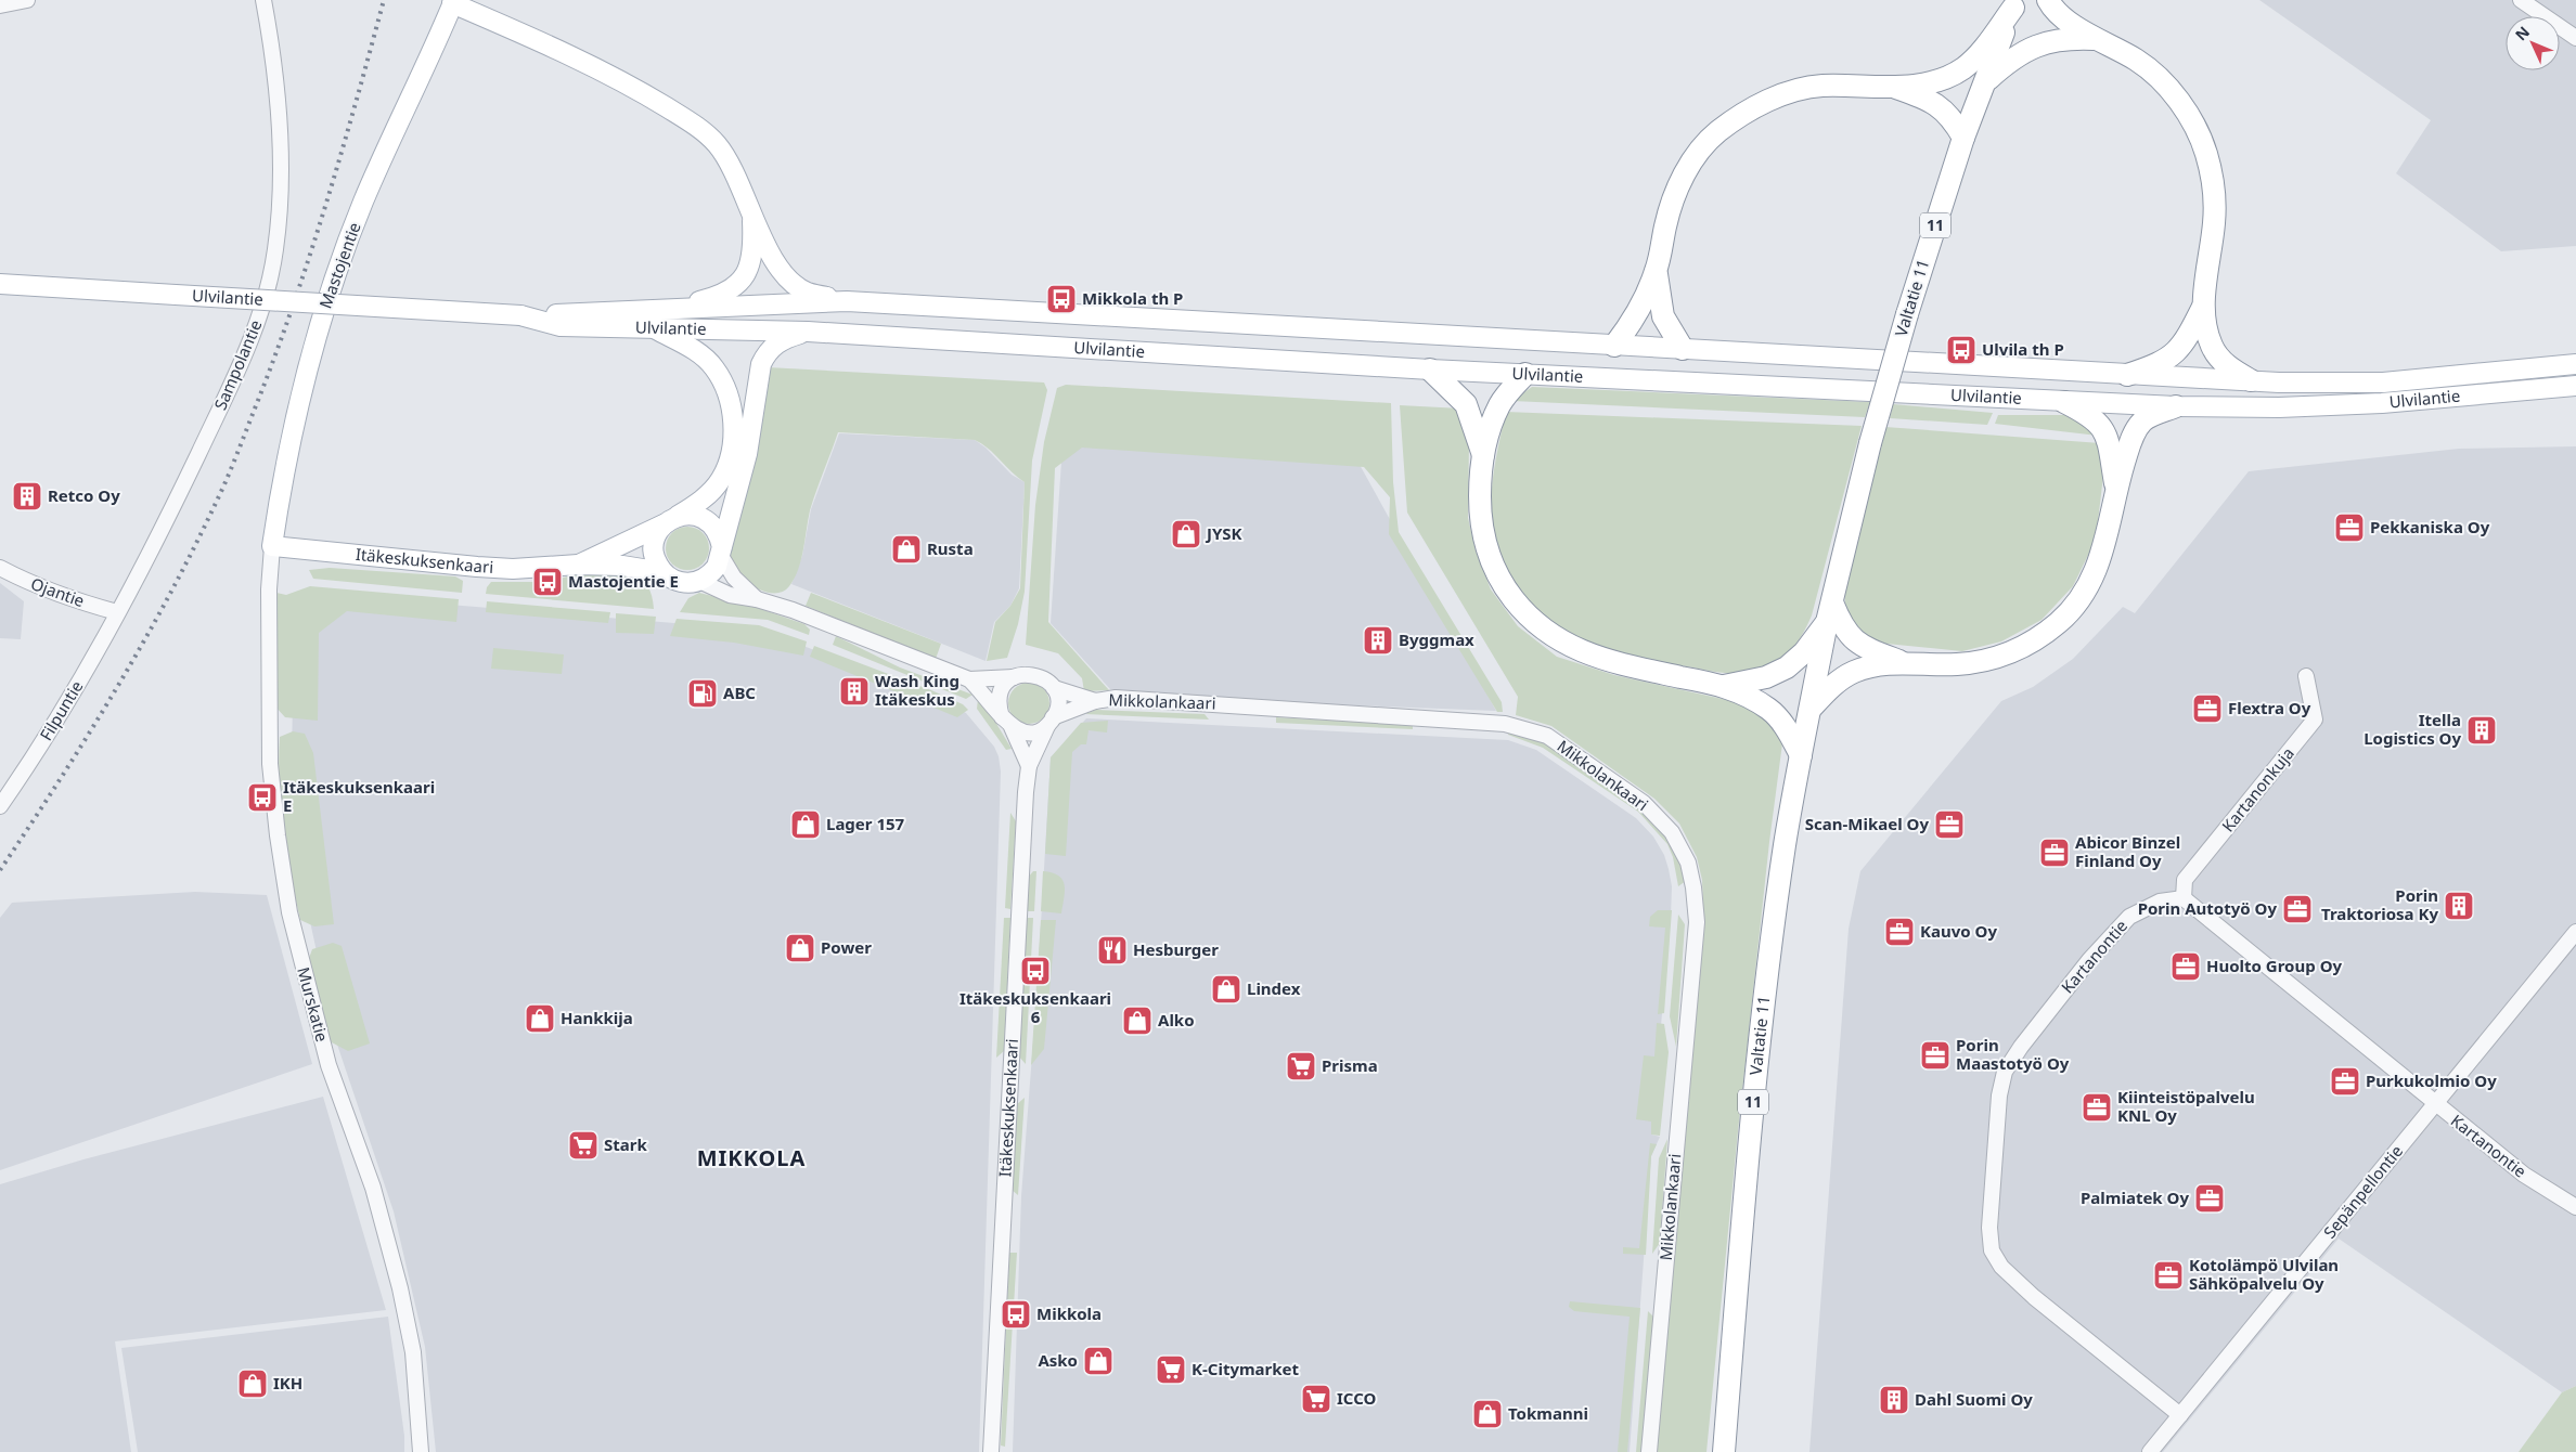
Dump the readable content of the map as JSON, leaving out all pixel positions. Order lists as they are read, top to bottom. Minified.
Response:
{"streets":{"highway":["11","Valtatie 11"],"main road":["Mastojentie","Ulvilantie","Itäkeskuksenkaari"],"street":["Sampolantie","Ojantie","Mikkolankaari","Filpuntie","Kartanonkuja","Kartanontie","Murskatie","Sepänpellontie"]},"crossings":[["Mastojentie","Itäkeskuksenkaari"],["Mastojentie","Murskatie"],["Ulvilantie","Itäkeskuksenkaari"],["Sampolantie","Ojantie"],["Sampolantie","Filpuntie"],["Itäkeskuksenkaari","Mikkolankaari"],["Itäkeskuksenkaari","Murskatie"],["Ojantie","Filpuntie"],["Kartanonkuja","Kartanontie"],["Kartanontie","Sepänpellontie"]],"districts":["MIKKOLA"],"places":{"bus stop":["Mikkola th P","Ulvila th P","Mastojentie E","Itäkeskuksenkaari E","Itäkeskuksenkaari 6","Mikkola"],"building":["Retco Oy","Byggmax","Wash King Itäkeskus","Itella Logistics Oy","Porin Traktoriosa Ky","Dahl Suomi Oy"],"office":["Pekkaniska Oy","Flextra Oy","Scan-Mikael Oy","Abicor Binzel Finland Oy","Porin Autotyö Oy","Kauvo Oy","Huolto Group Oy","Porin Maastotyö Oy","Purkukolmio Oy","Kiinteistöpalvelu KNL Oy","Palmiatek Oy","Kotolämpö Ulvilan Sähköpalvelu Oy"],"shop":["JYSK","Rusta","Lager 157","Power","Lindex","Hankkija","Alko","Asko","IKH","Tokmanni"],"fuel station":["ABC"],"restaurant":["Hesburger"],"supermarket":["Prisma","Stark","K-Citymarket","ICCO"]},"north":"top left"}
